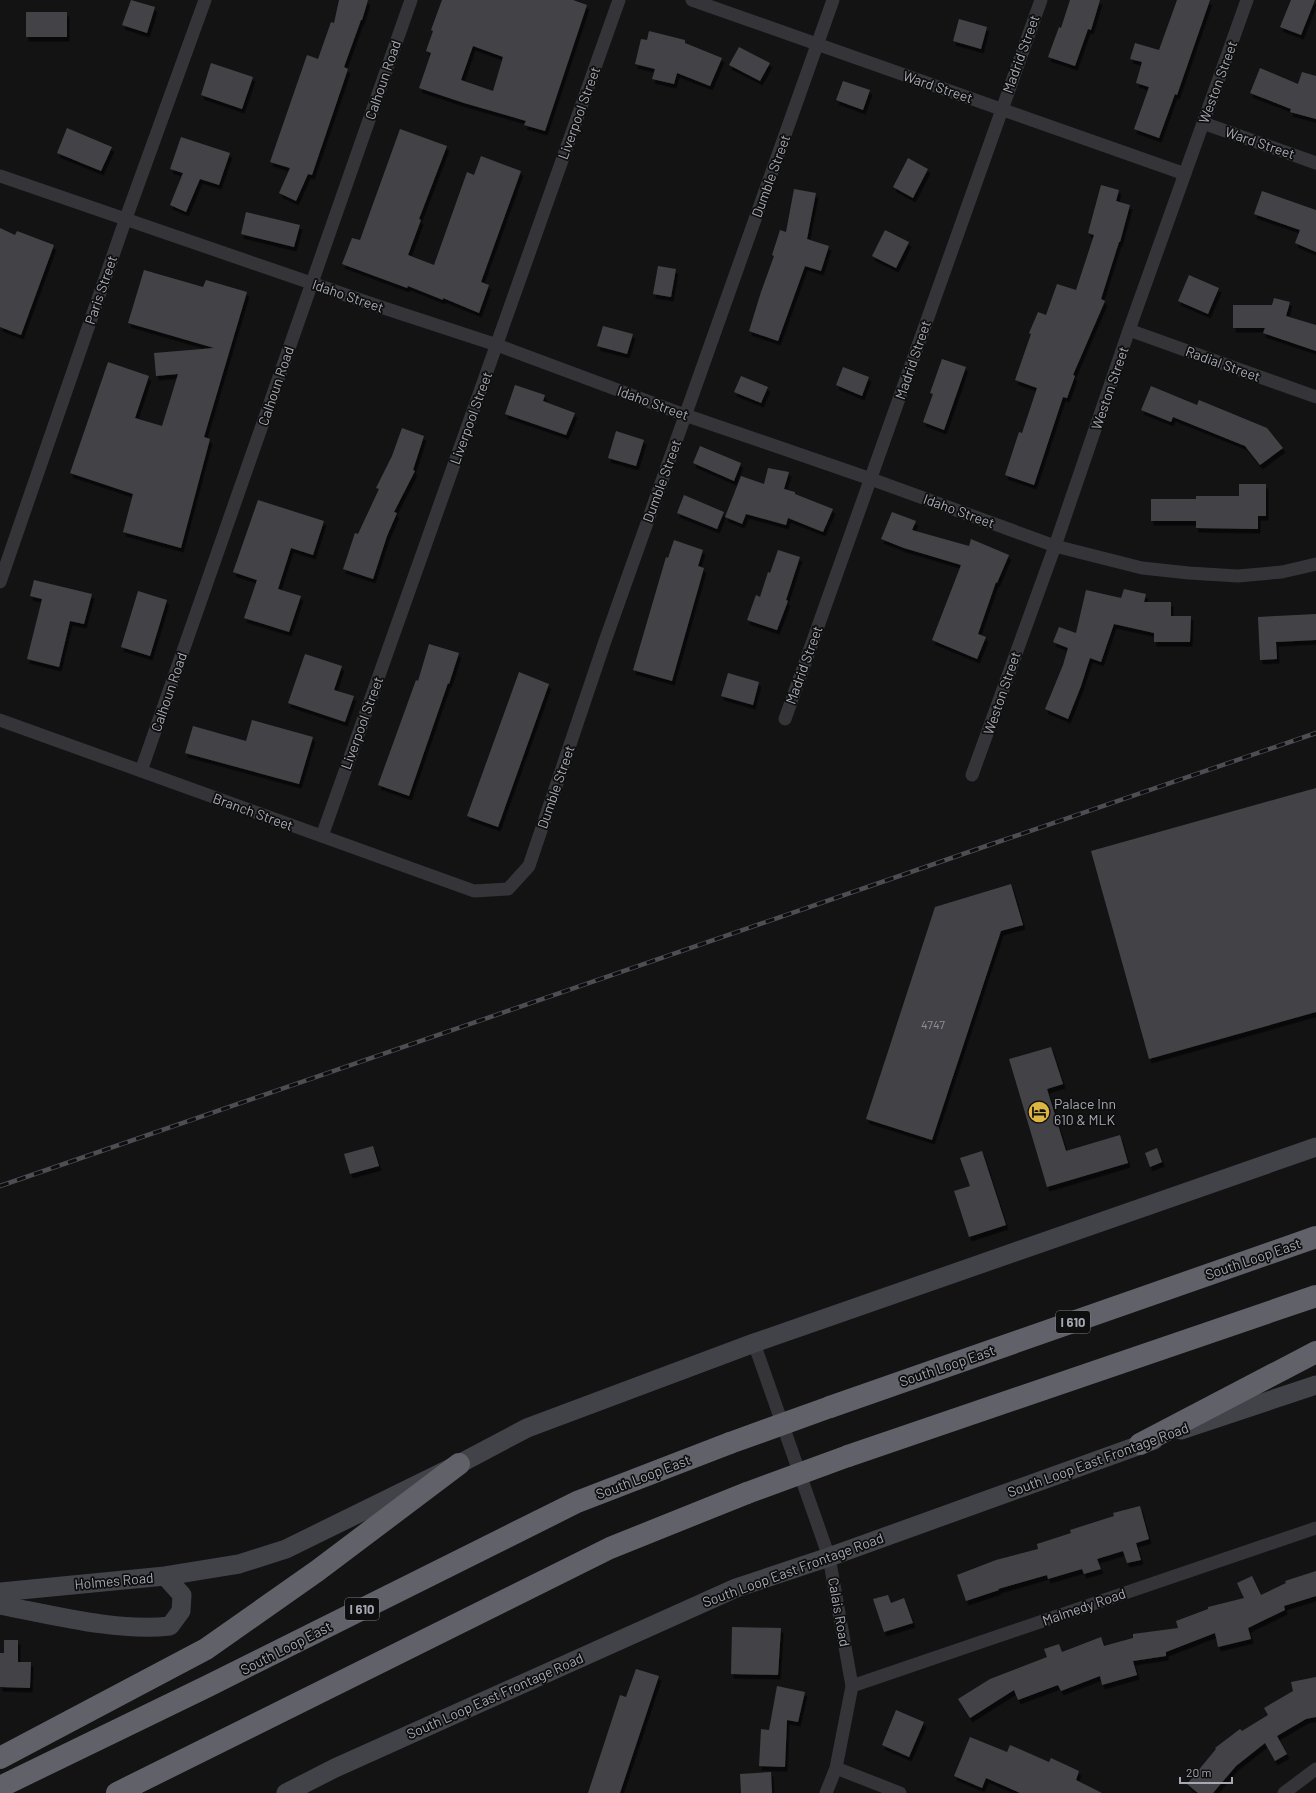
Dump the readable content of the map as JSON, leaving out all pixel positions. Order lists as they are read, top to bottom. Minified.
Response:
{"streets":{"highway":["South Loop East","I 610"],"main road":["South Loop East Frontage Road","Holmes Road"],"street":["Madrid Street","Calhoun Road","Weston Street","Ward Street","Liverpool Street","Dumble Street","Paris Street","Idaho Street","Radial Street","Branch Street","Malmedy Road","Calais Road"]},"crossings":[["Madrid Street","Ward Street"],["Madrid Street","Idaho Street"],["Calhoun Road","Idaho Street"],["Calhoun Road","Branch Street"],["Weston Street","Ward Street"],["Weston Street","Idaho Street"],["Weston Street","Radial Street"],["Ward Street","Dumble Street"],["Liverpool Street","Idaho Street"],["Liverpool Street","Branch Street"],["Dumble Street","Idaho Street"],["Dumble Street","Branch Street"],["Paris Street","Idaho Street"],["South Loop East Frontage Road","Calais Road"],["Malmedy Road","Calais Road"]],"places":{"hotel":["Palace Inn 610 & MLK"]},"house_numbers":["4747"],"scale_bar":"20 m"}
